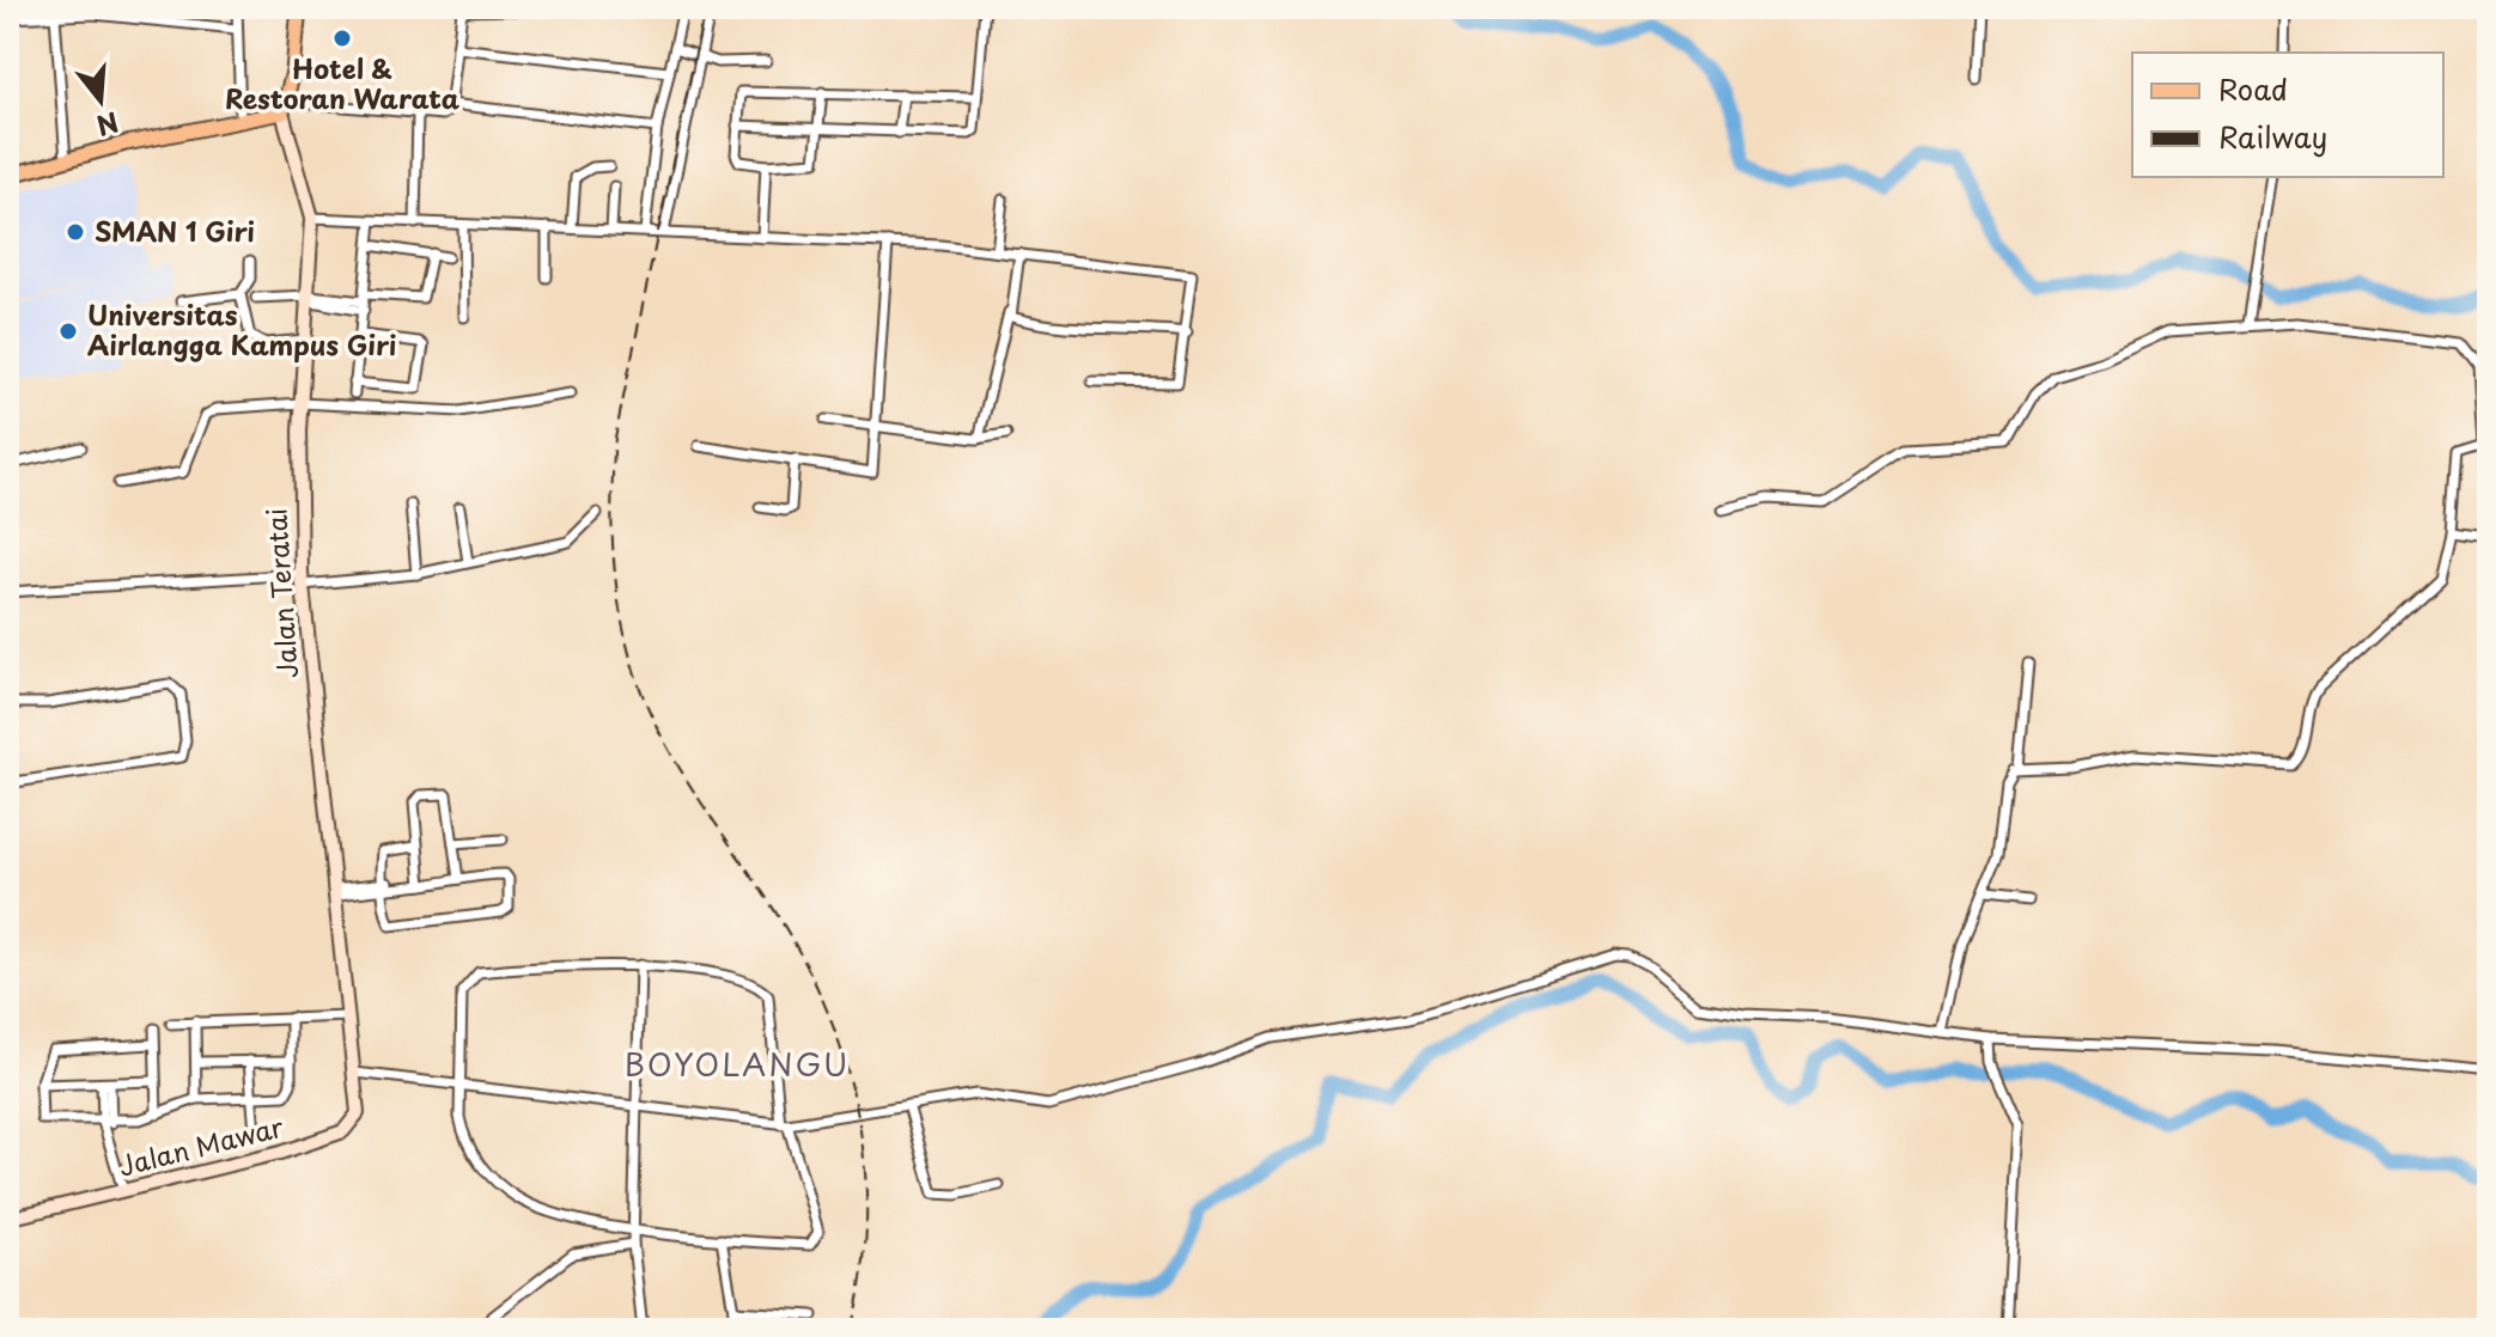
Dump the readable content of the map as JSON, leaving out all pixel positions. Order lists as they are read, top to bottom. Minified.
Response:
{"streets":{"street":["Jalan Teratai","Jalan Mawar"]},"crossings":[["Jalan Teratai","Jalan Mawar"]],"districts":["BOYOLANGU"],"places":["Hotel & Restoran Warata","SMAN 1 Giri","Universitas Airlangga Kampus Giri"],"legend":["Road","Railway"],"north":"bottom"}
